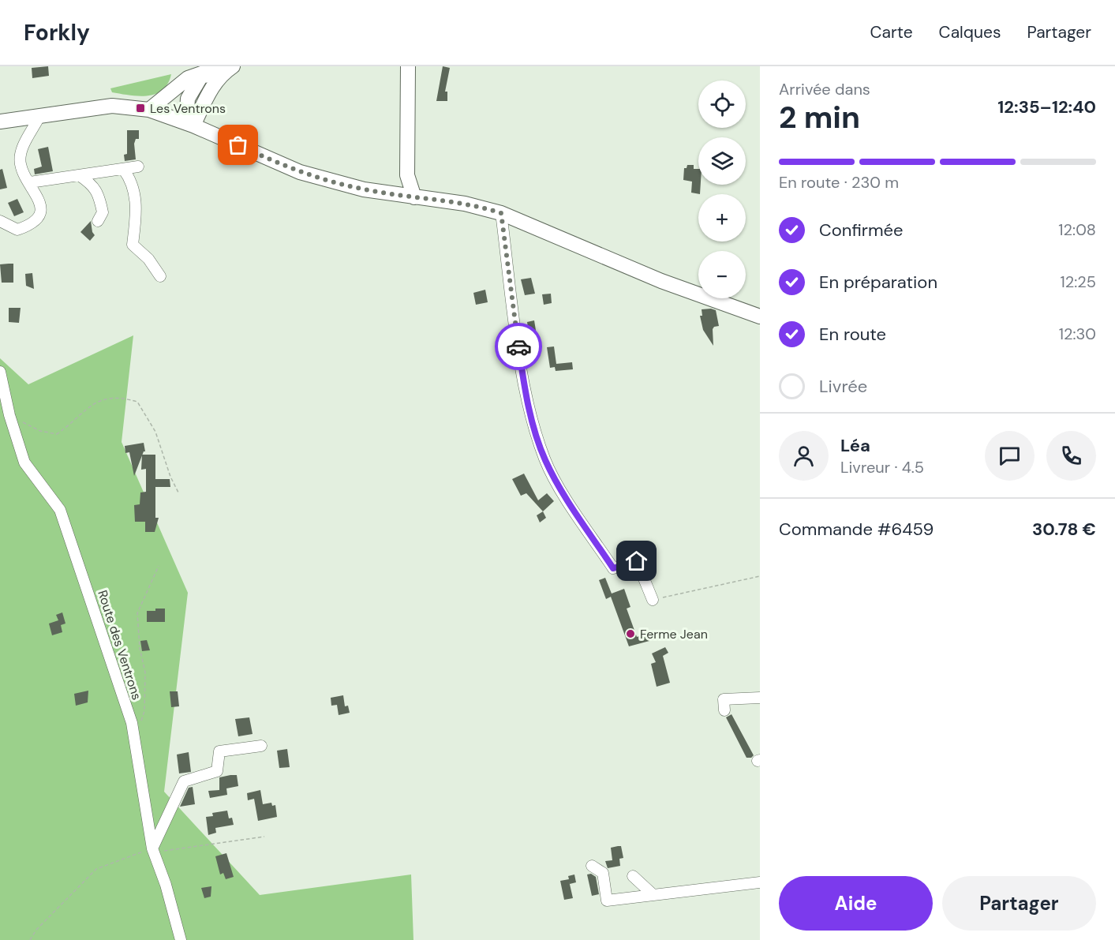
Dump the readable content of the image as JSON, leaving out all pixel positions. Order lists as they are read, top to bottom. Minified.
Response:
{"streets":{"street":["Route des Ventrons"]},"places":{"transit":["Les Ventrons"],"other":["Ferme Jean"]},"page":{"header":"Forkly","nav":["Carte","Calques","Partager"],"heading":["2 min","Arrivée dans","12:35–12:40"],"panel":["Léa","Livreur · 4.5","Commande #6459","30.78 €"],"map_buttons":["+","−"],"bar":"En route · 230 m","list":[["Confirmée","12:08"],["En préparation","12:25"],["En route","12:30"],"Livrée"],"buttons":["Aide","Partager"]}}
